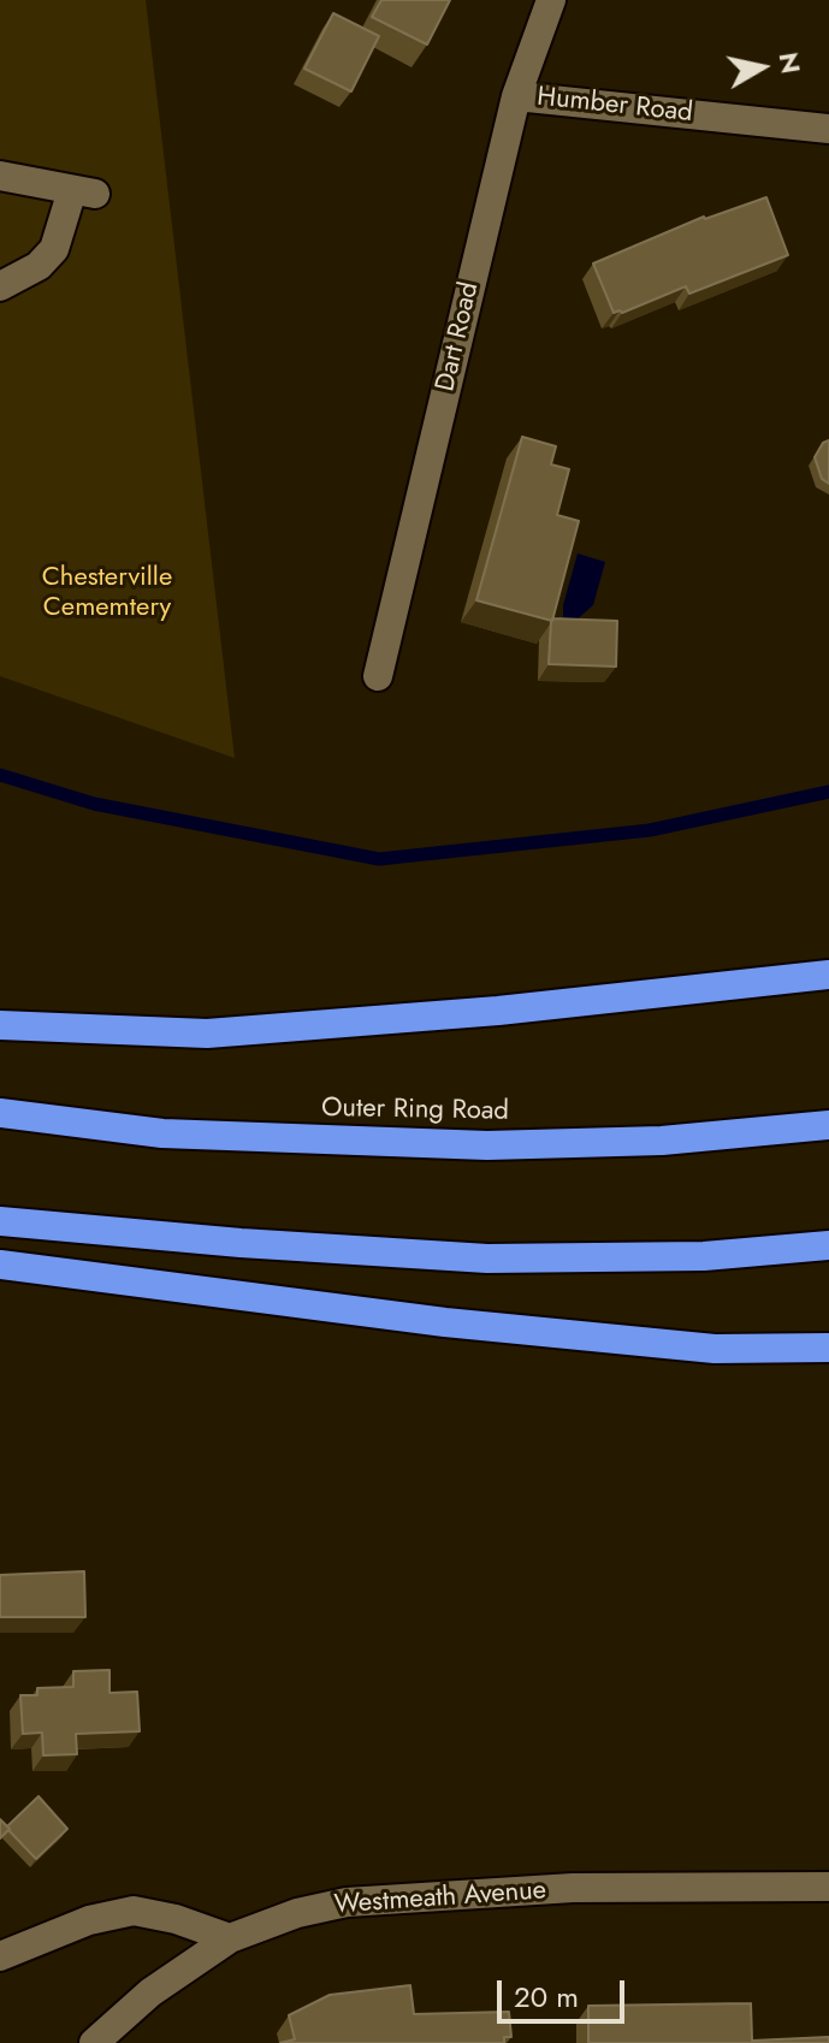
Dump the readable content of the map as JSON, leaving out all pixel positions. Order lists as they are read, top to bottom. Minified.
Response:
{"streets":{"highway":["Outer Ring Road"],"street":["Humber Road","Dart Road","Westmeath Avenue"]},"crossings":[["Humber Road","Dart Road"]],"parks":["Chesterville Cememtery"],"scale_bar":"20 m","north":"right"}
